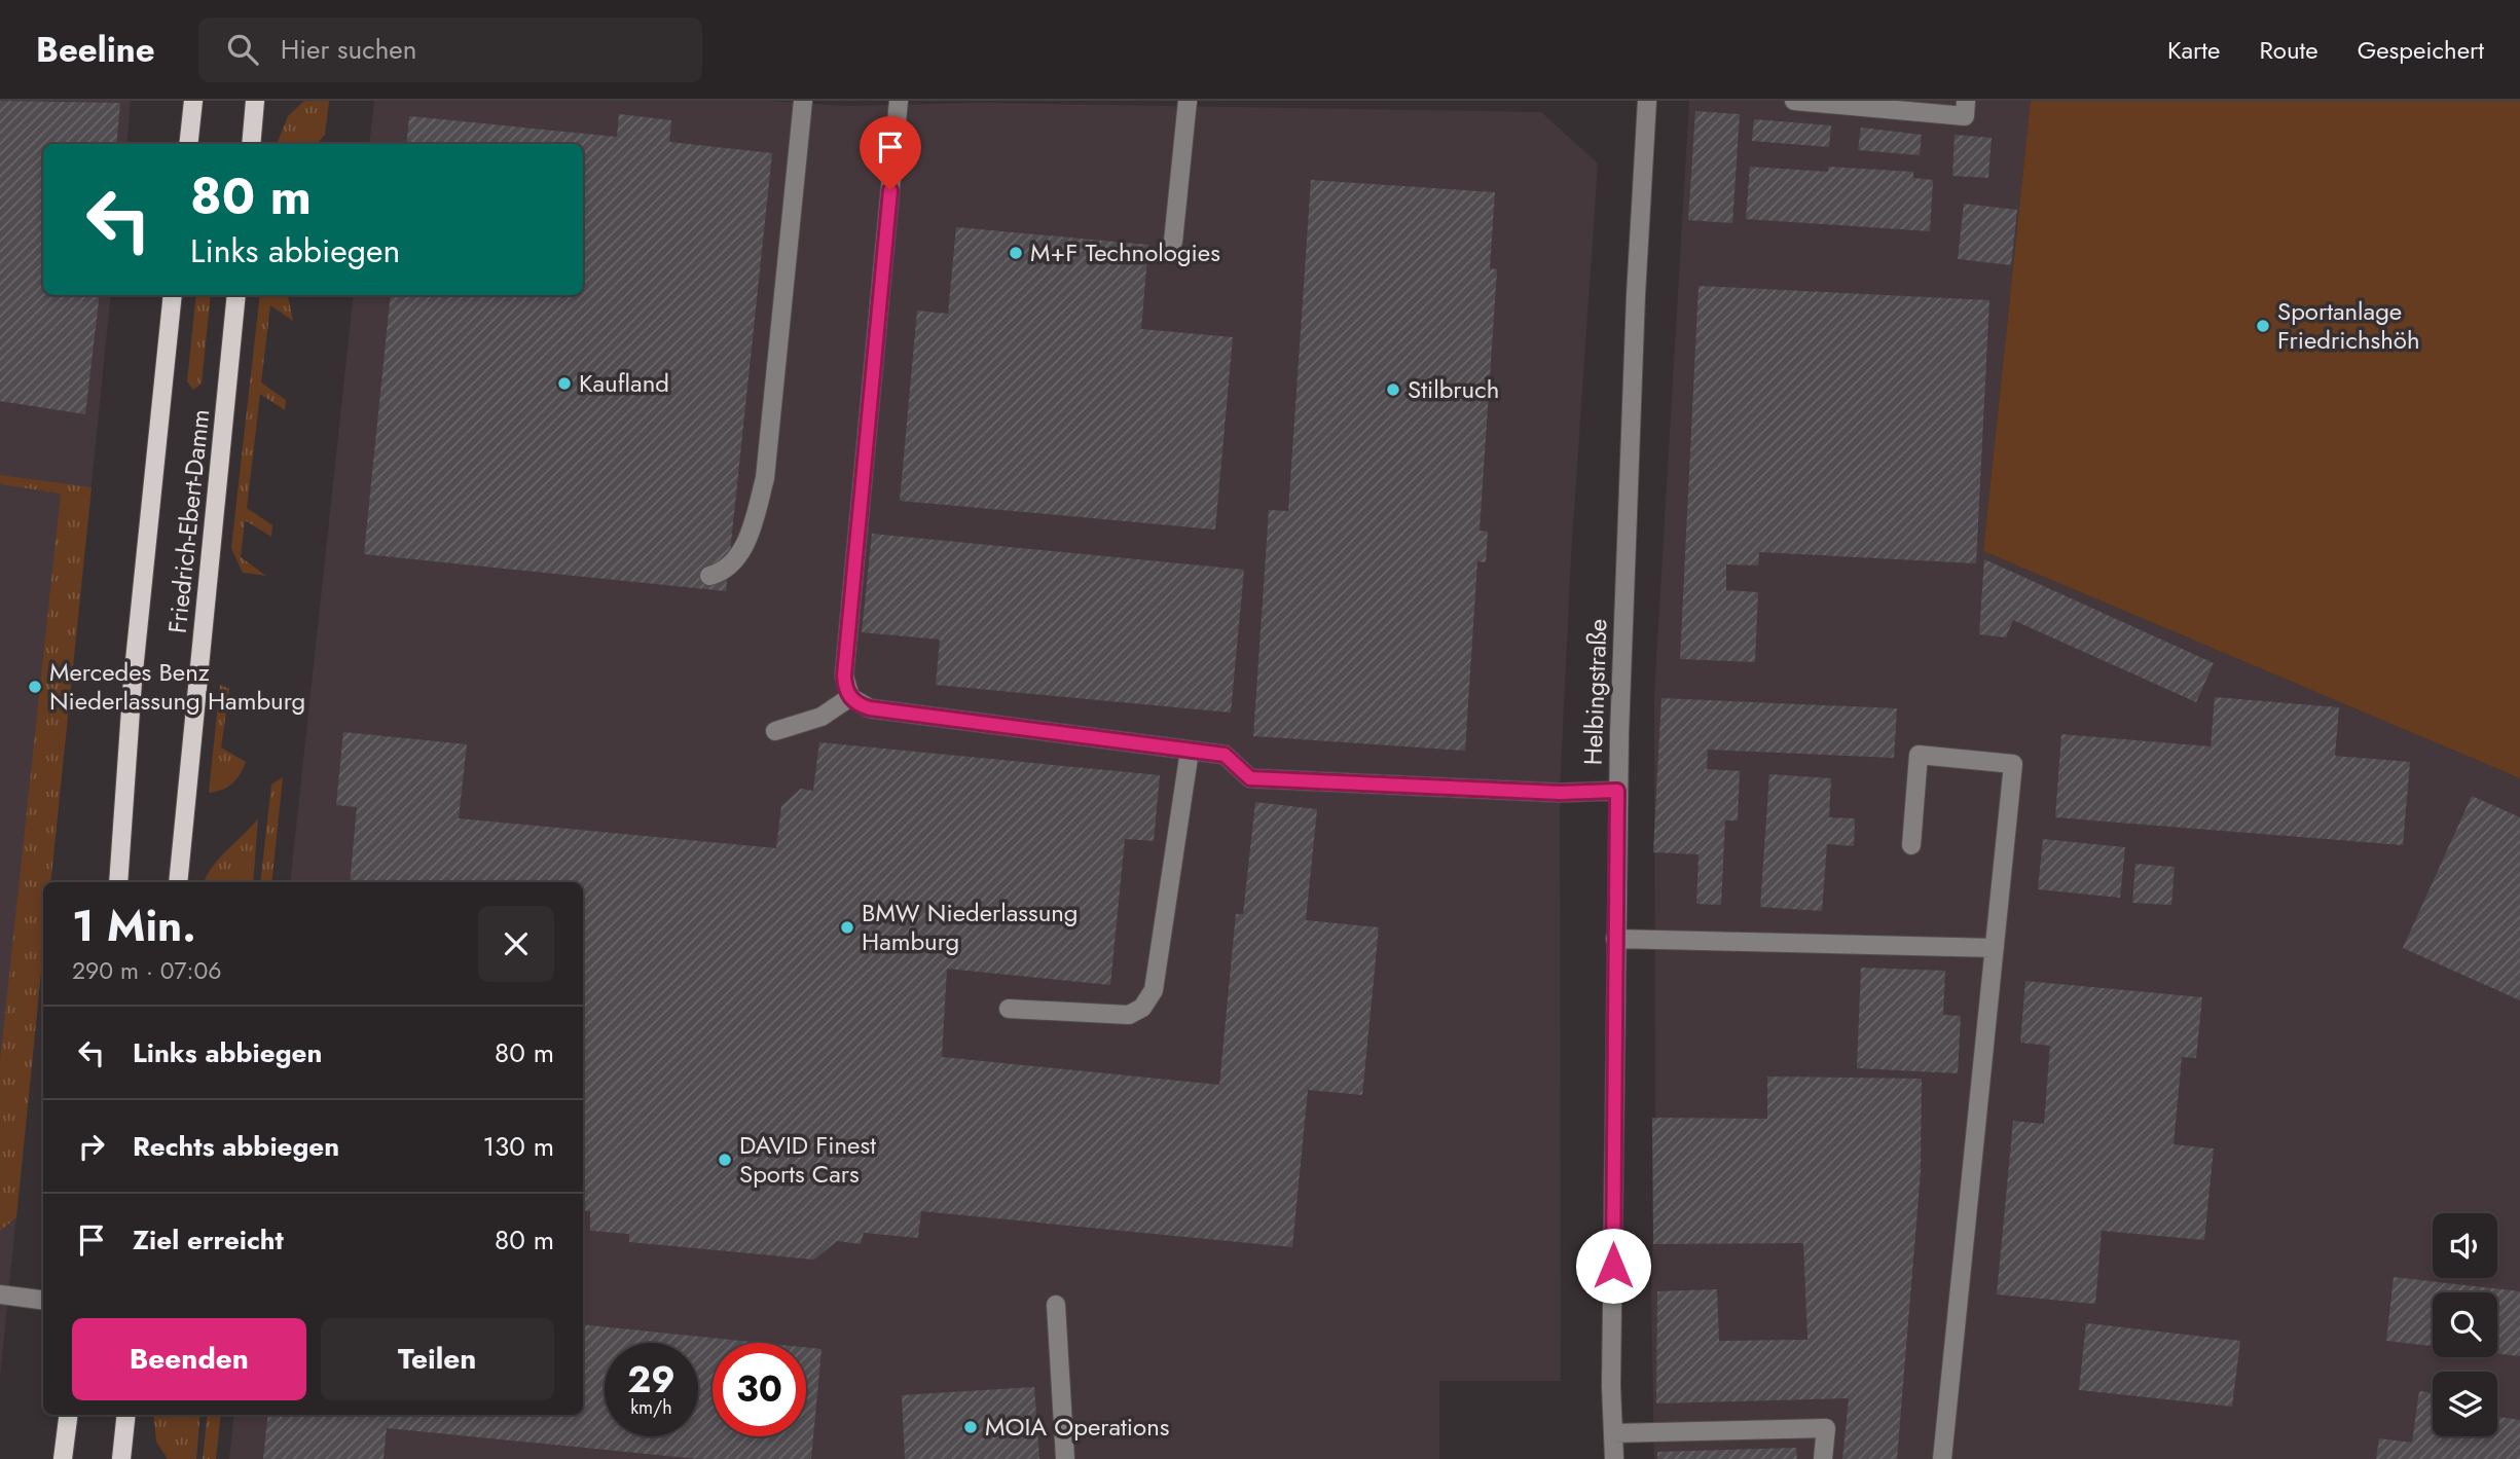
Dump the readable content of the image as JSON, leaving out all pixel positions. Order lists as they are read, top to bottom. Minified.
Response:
{"streets":{"main road":["Friedrich-Ebert-Damm"],"street":["Helbingstraße"]},"places":["M+F Technologies","Sportanlage Friedrichshöh","Kaufland","Stilbruch","Mercedes Benz Niederlassung Hamburg","BMW Niederlassung Hamburg","DAVID Finest Sports Cars","MOIA Operations"],"page":{"header":"Beeline","search":"Hier suchen","nav":["Karte","Route","Gespeichert"],"turn":["80 m","Links abbiegen"],"heading":["1 Min.","290 m · 07:06"],"list":[{"name":"Links abbiegen","value":"80 m"},{"name":"Rechts abbiegen","value":"130 m"},{"name":"Ziel erreicht","value":"80 m"}],"buttons":["Beenden","Teilen"],"speed":"29 km/h","limit":"30"}}
